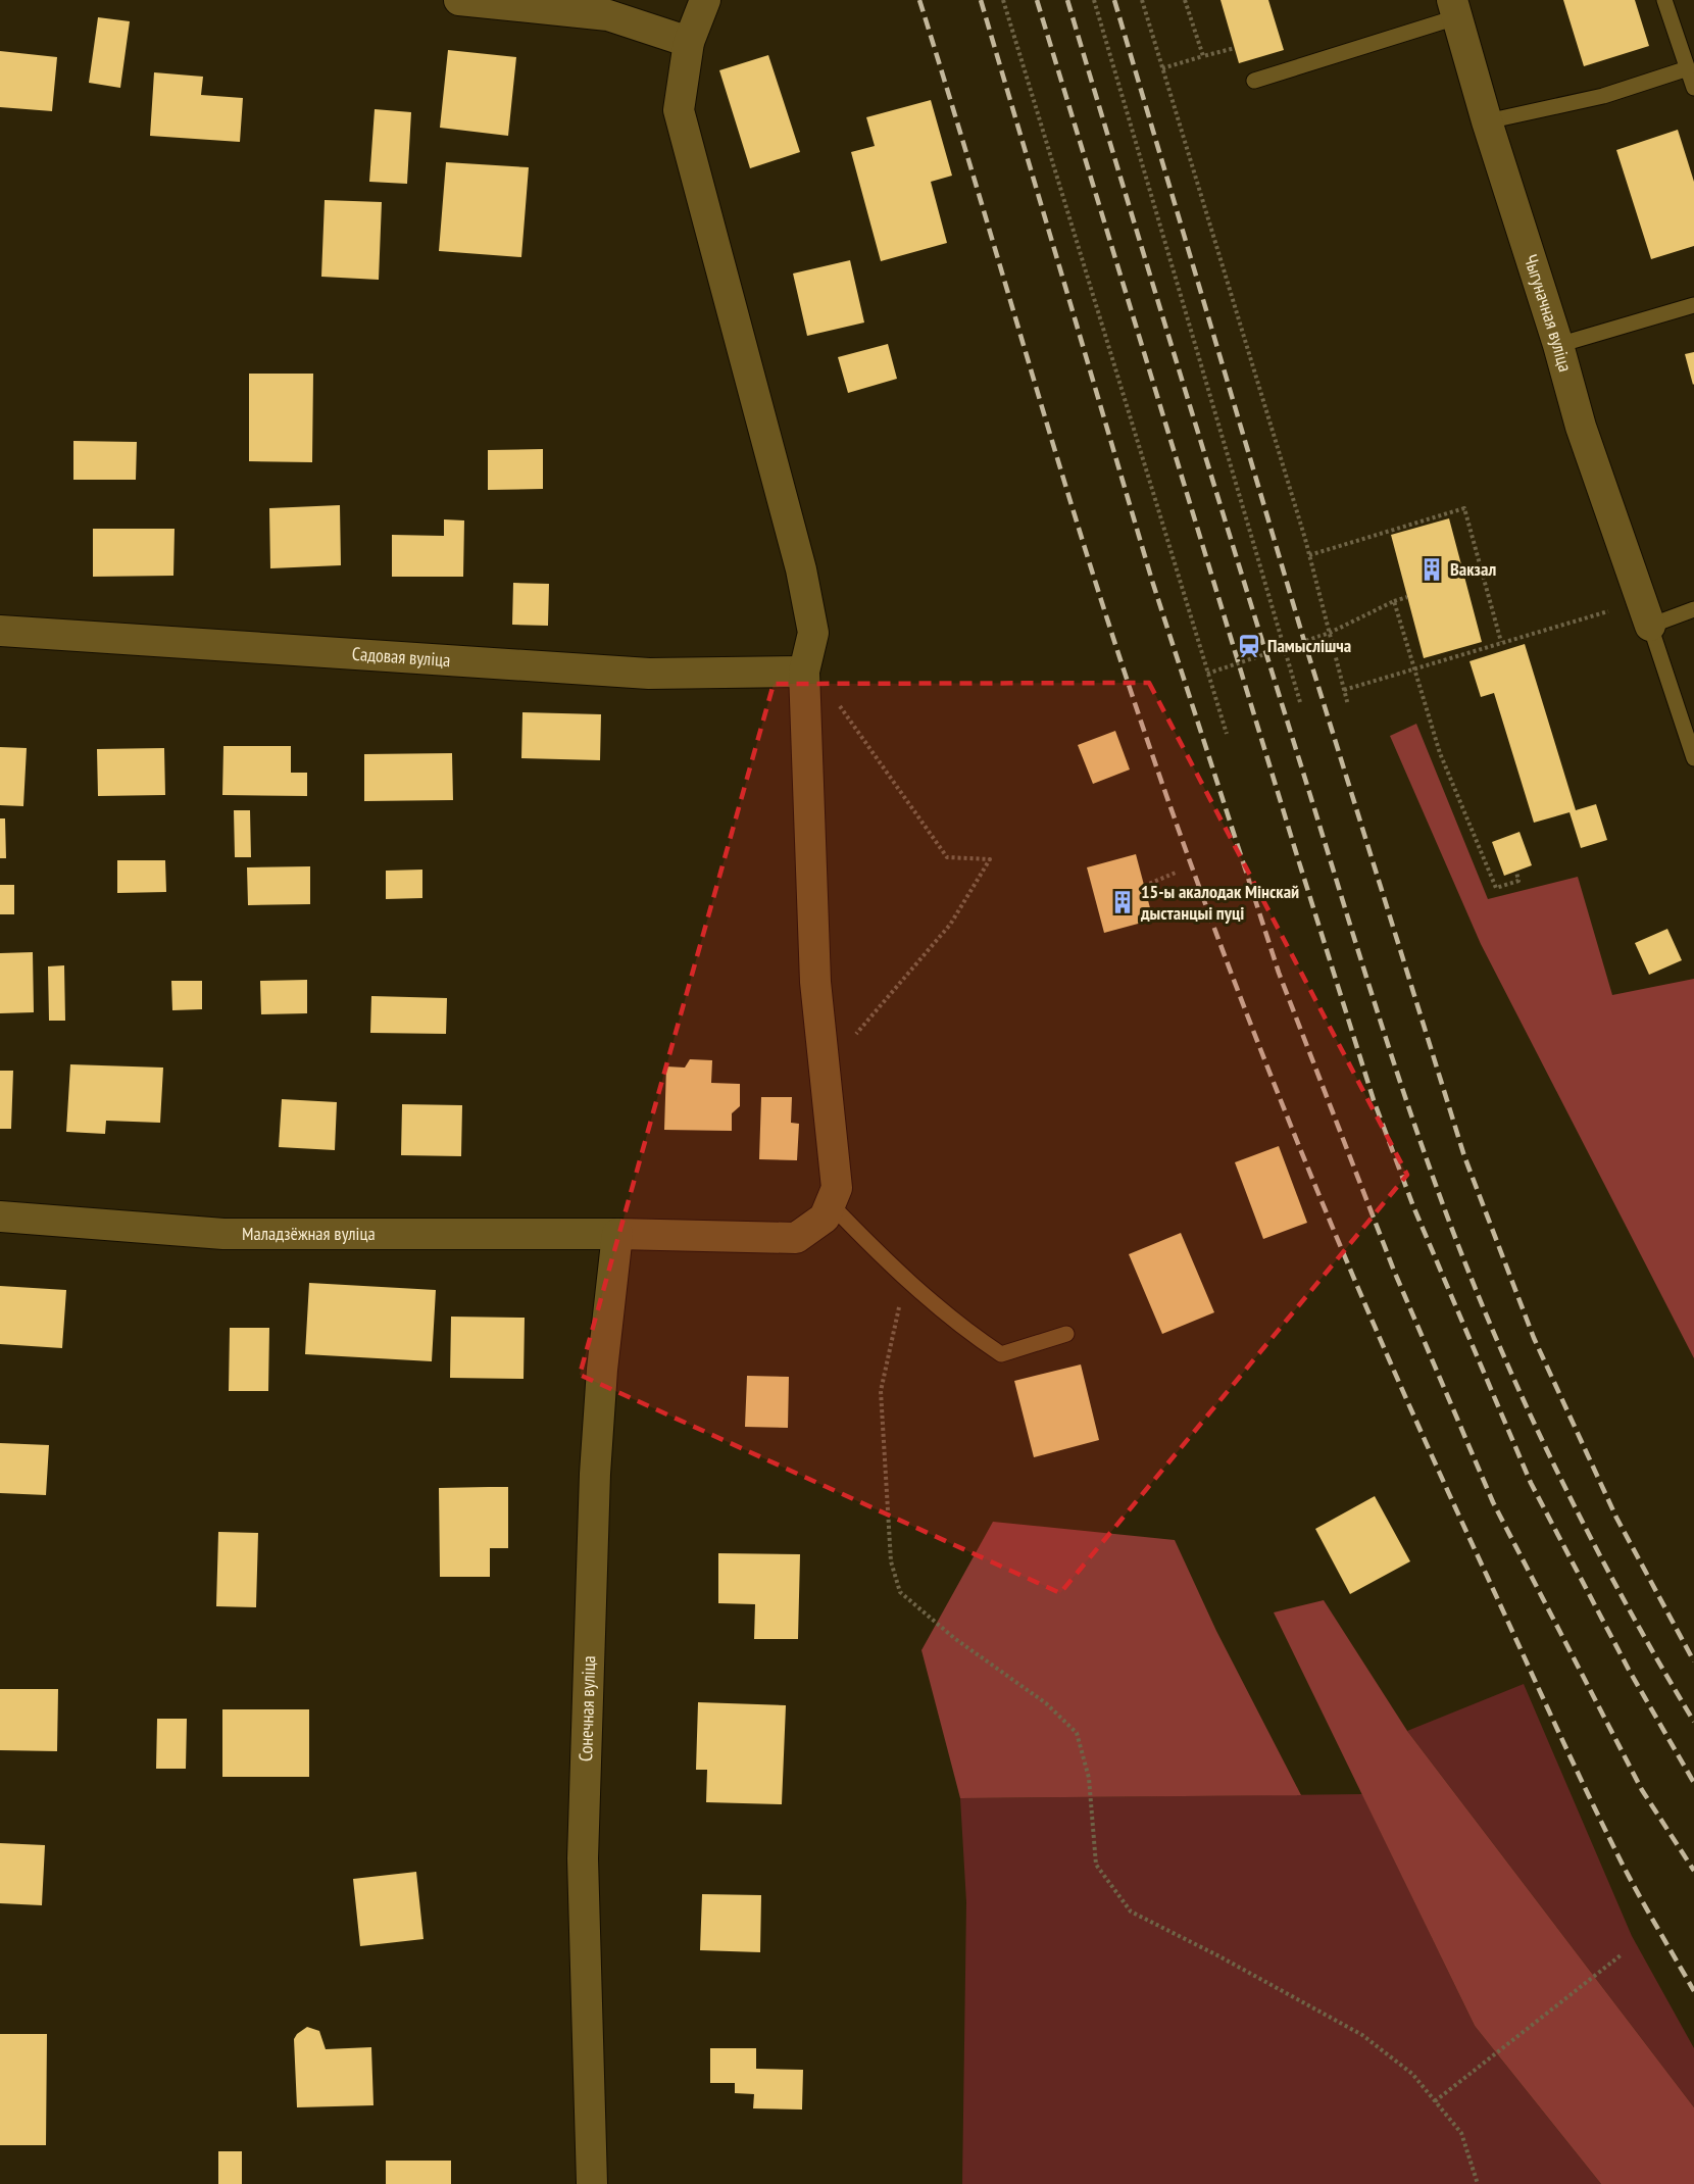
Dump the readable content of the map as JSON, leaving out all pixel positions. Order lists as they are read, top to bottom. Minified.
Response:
{"streets":{"street":["Чыгуначная вуліца","Садовая вуліца","Маладзёжная вуліца","Сонечная вуліца"]},"crossings":[["Маладзёжная вуліца","Сонечная вуліца"]],"places":{"building":["Вакзал","15-ы акалодак Мінскай дыстанцыі пуці"],"station":["Памыслішча"]}}
